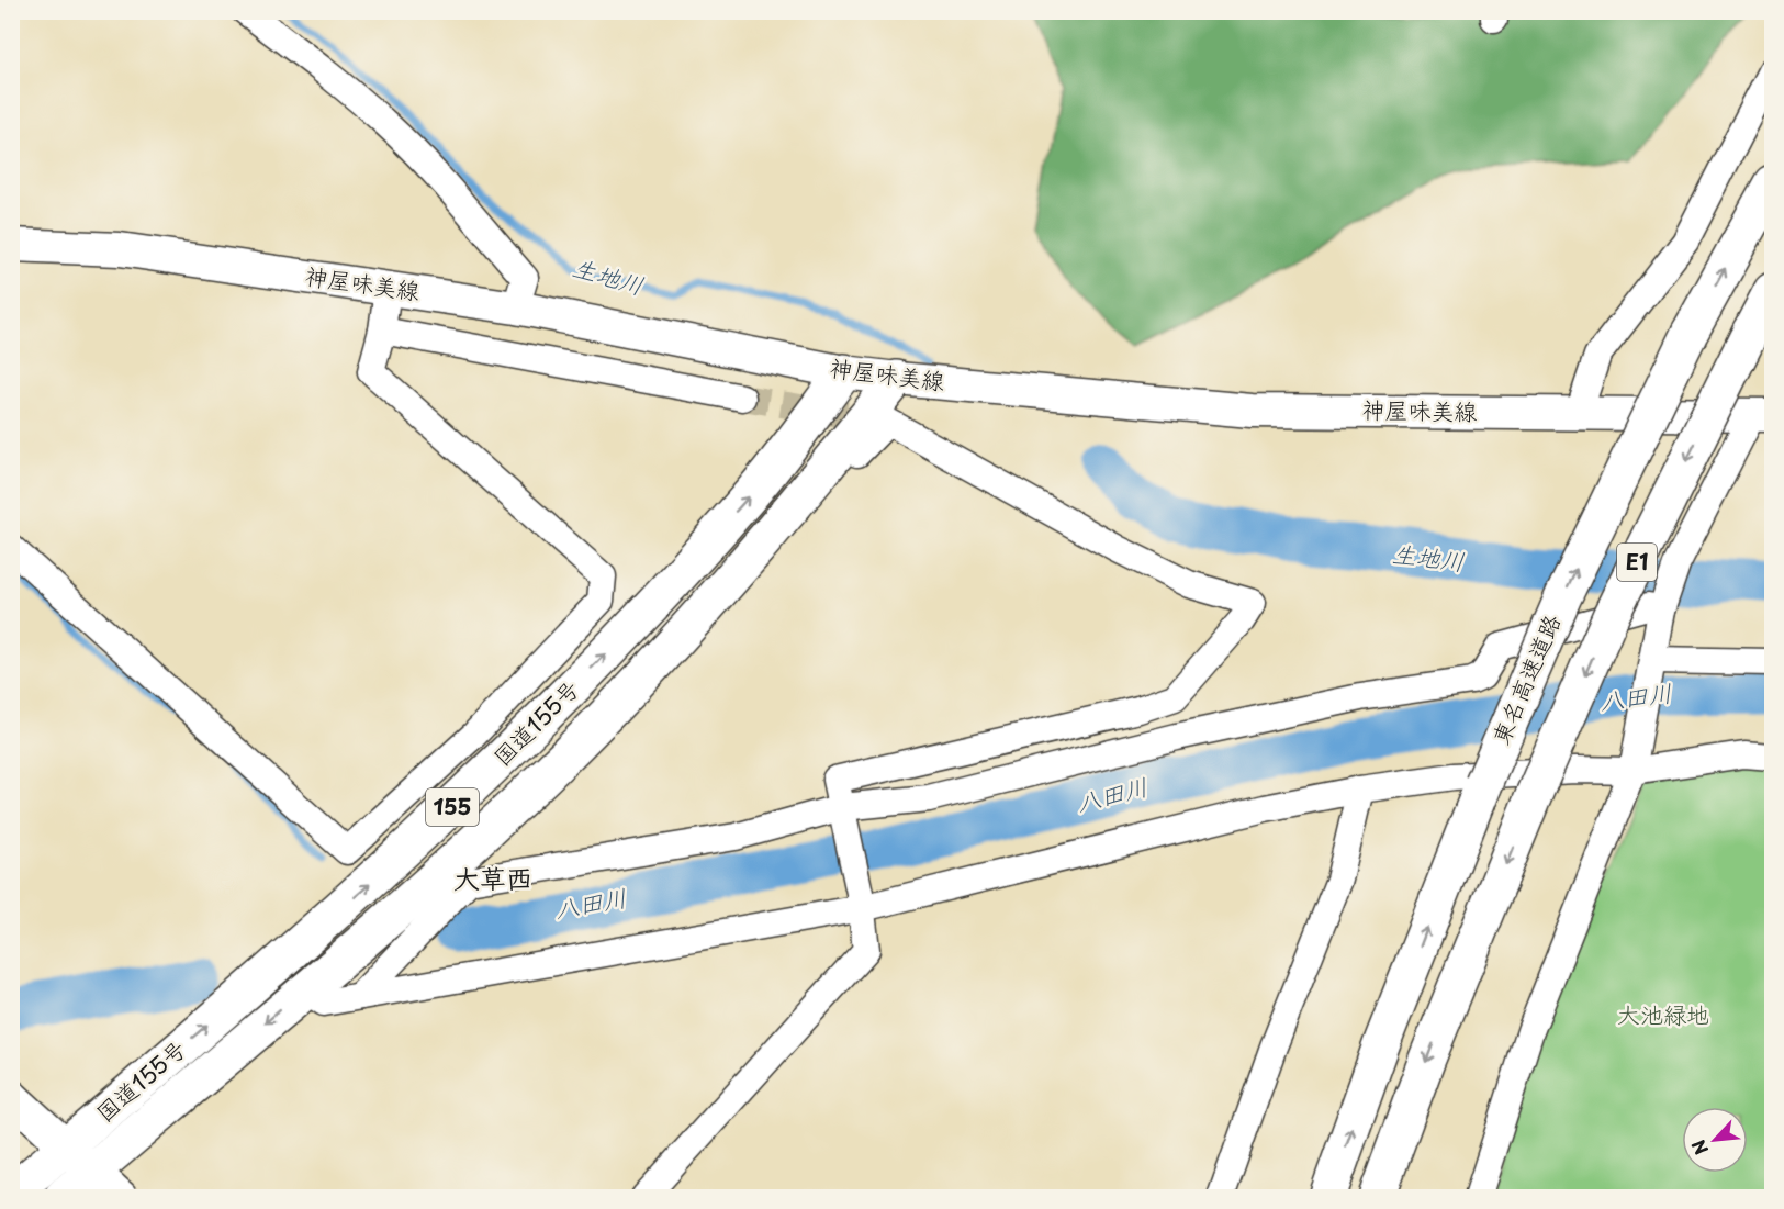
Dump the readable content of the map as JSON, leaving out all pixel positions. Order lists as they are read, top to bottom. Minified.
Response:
{"streets":{"highway":["E1","東名高速道路","国道155号","155"],"main road":["神屋味美線"]},"crossings":[["神屋味美線","国道155号"]],"districts":["大草西"],"water":["生地川","八田川"],"parks":["大池緑地"],"north":"bottom left"}
